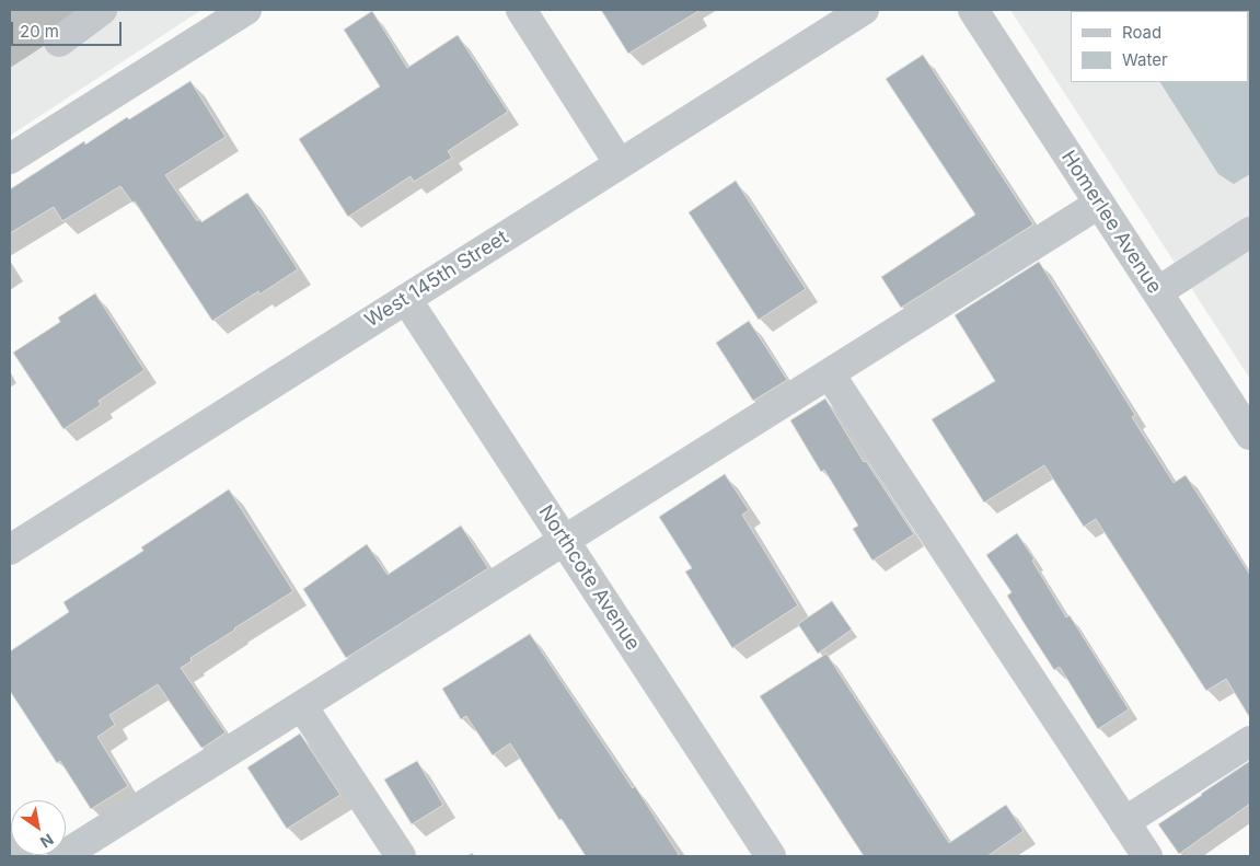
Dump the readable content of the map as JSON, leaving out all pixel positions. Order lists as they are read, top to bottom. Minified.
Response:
{"streets":{"street":["Homerlee Avenue","West 145th Street","Northcote Avenue"]},"crossings":[["West 145th Street","Northcote Avenue"]],"legend":["Road","Water"],"scale_bar":"20 m","north":"bottom right"}
